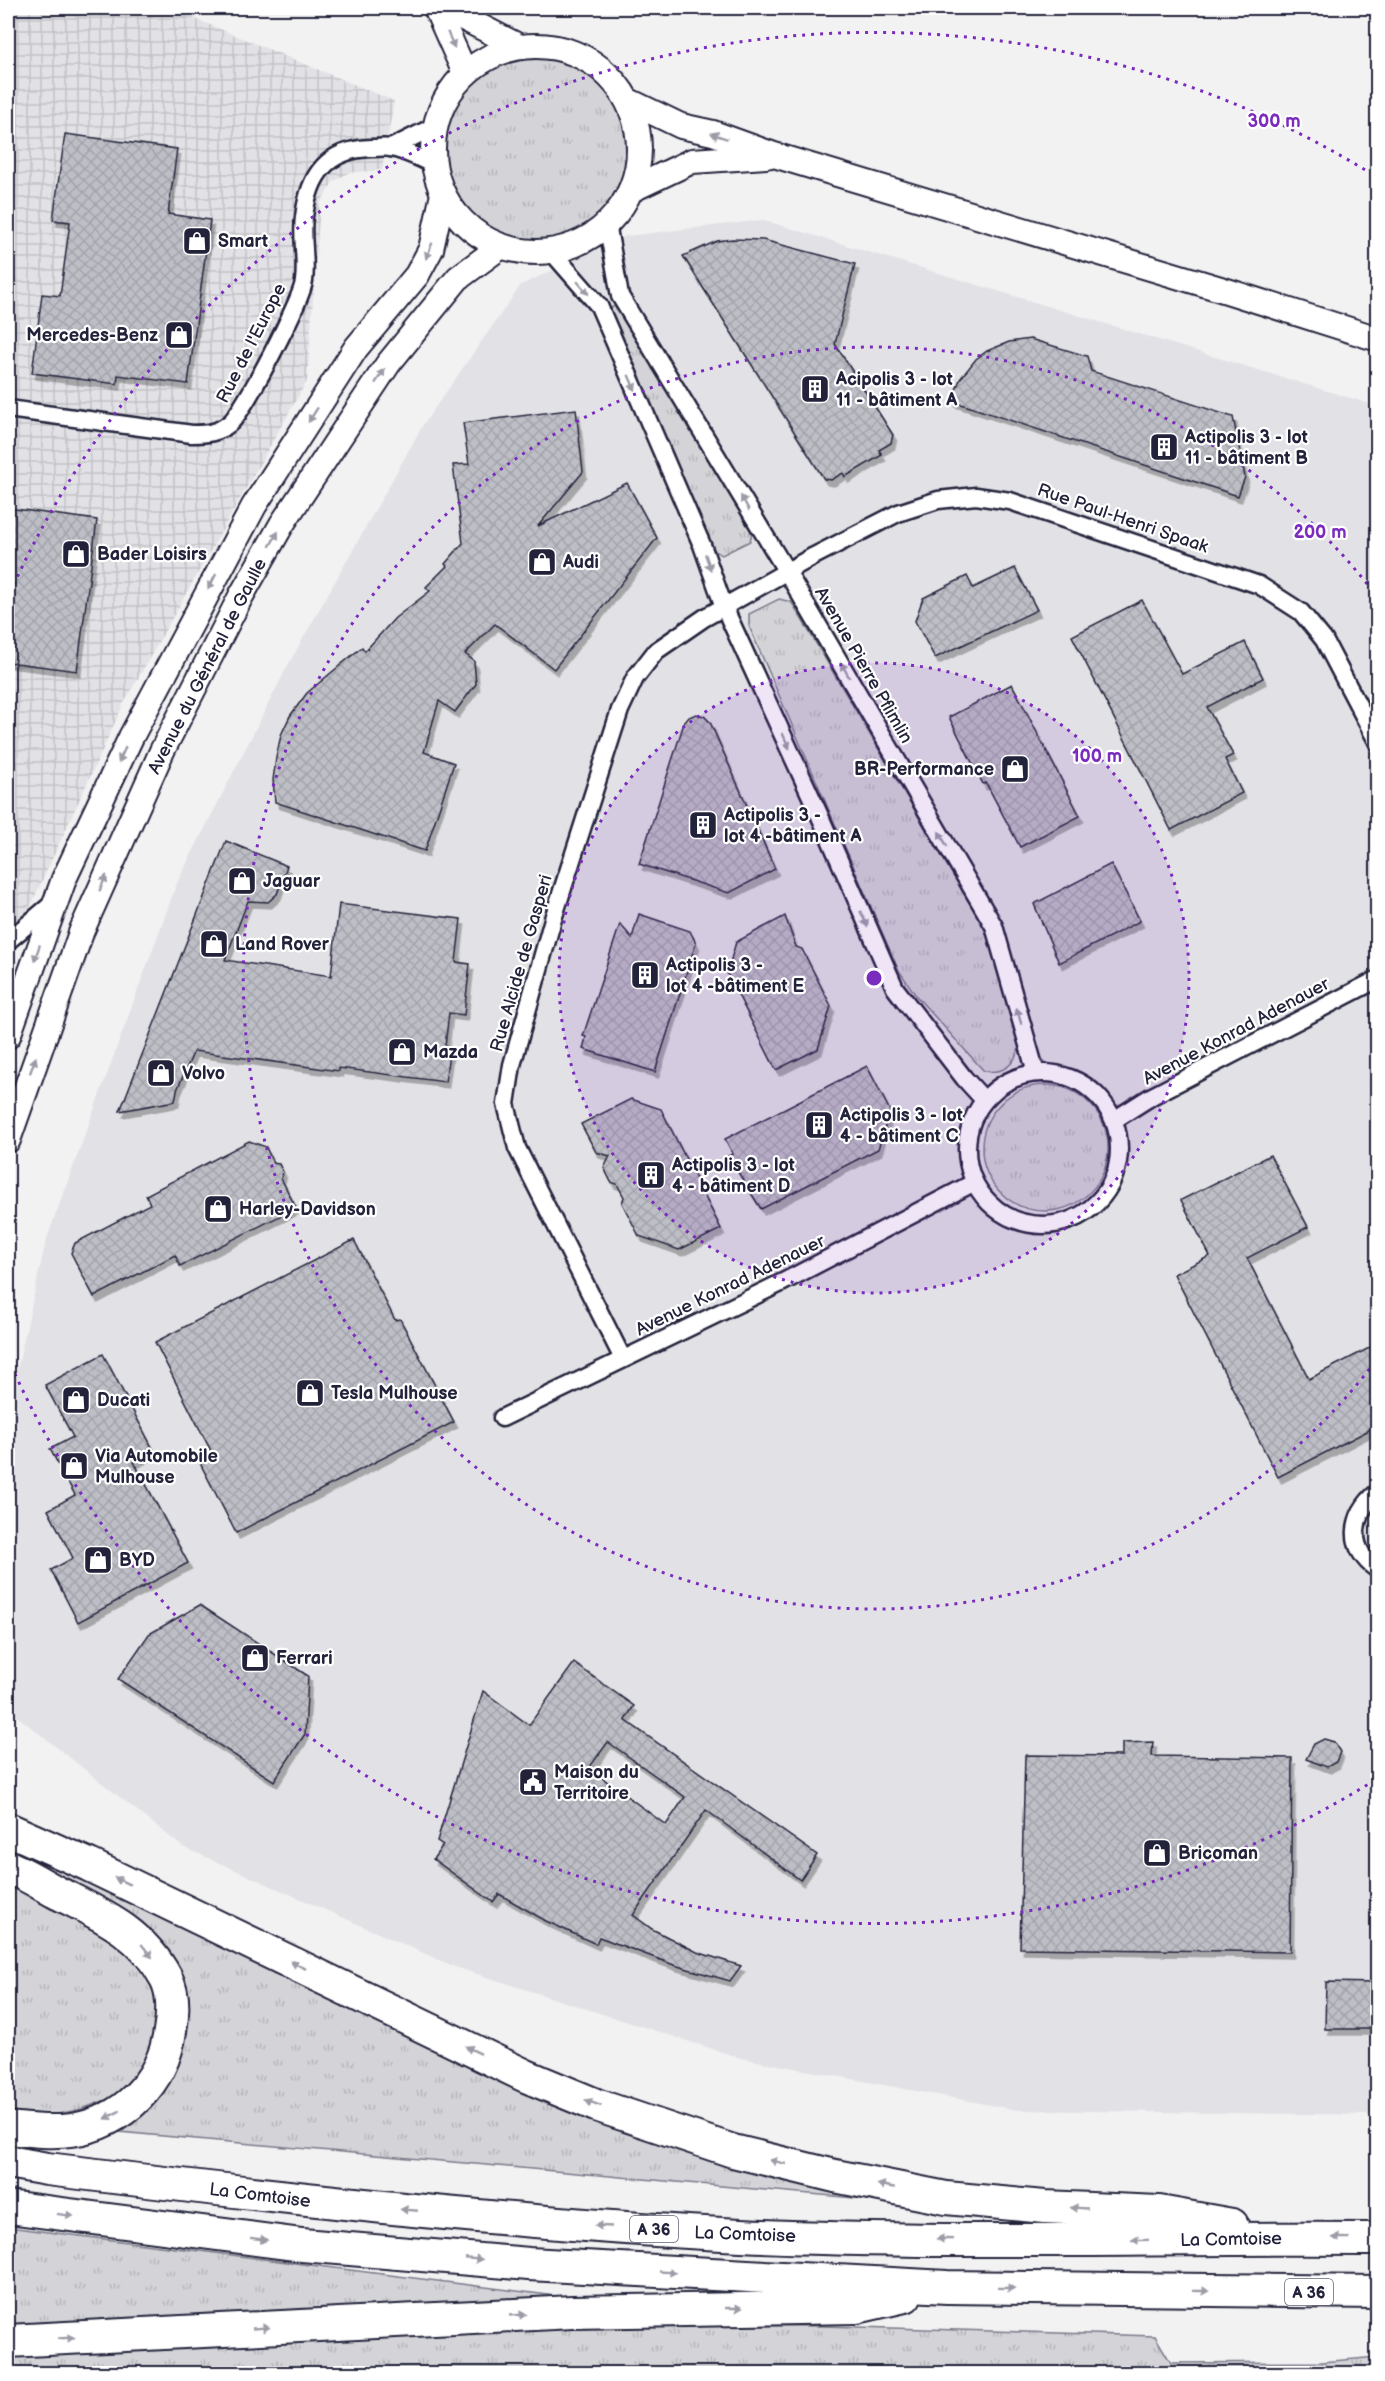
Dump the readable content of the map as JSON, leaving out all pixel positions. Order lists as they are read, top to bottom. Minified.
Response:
{"streets":{"highway":["La Comtoise","A 36"],"main road":["Avenue du Général de Gaulle"],"street":["Rue de l'Europe","Rue Paul-Henri Spaak","Avenue Pierre Pflimlin","Rue Alcide de Gasperi","Avenue Konrad Adenauer"]},"crossings":[["Rue de l'Europe","Avenue Pierre Pflimlin"],["Rue de l'Europe","Avenue du Général de Gaulle"],["Rue Paul-Henri Spaak","Avenue Pierre Pflimlin"],["Avenue Pierre Pflimlin","Avenue du Général de Gaulle"],["Avenue Pierre Pflimlin","Avenue Konrad Adenauer"],["Rue Alcide de Gasperi","Avenue Konrad Adenauer"]],"places":{"shop":["Smart","Mercedes-Benz","Bader Loisirs","Audi","BR-Performance","Jaguar","Land Rover","Mazda","Volvo","Harley-Davidson","Tesla Mulhouse","Ducati","Via Automobile Mulhouse","BYD","Ferrari","Bricoman"],"building":["Acipolis 3 - lot 11 - bâtiment A","Actipolis 3 - lot 11 - bâtiment B","Actipolis 3 - lot 4 -bâtiment A","Actipolis 3 - lot 4 -bâtiment E","Actipolis 3 - lot 4 - bâtiment C","Actipolis 3 - lot 4 - bâtiment D"],"public building":["Maison du Territoire"]},"rings":["300 m","200 m","100 m"]}
